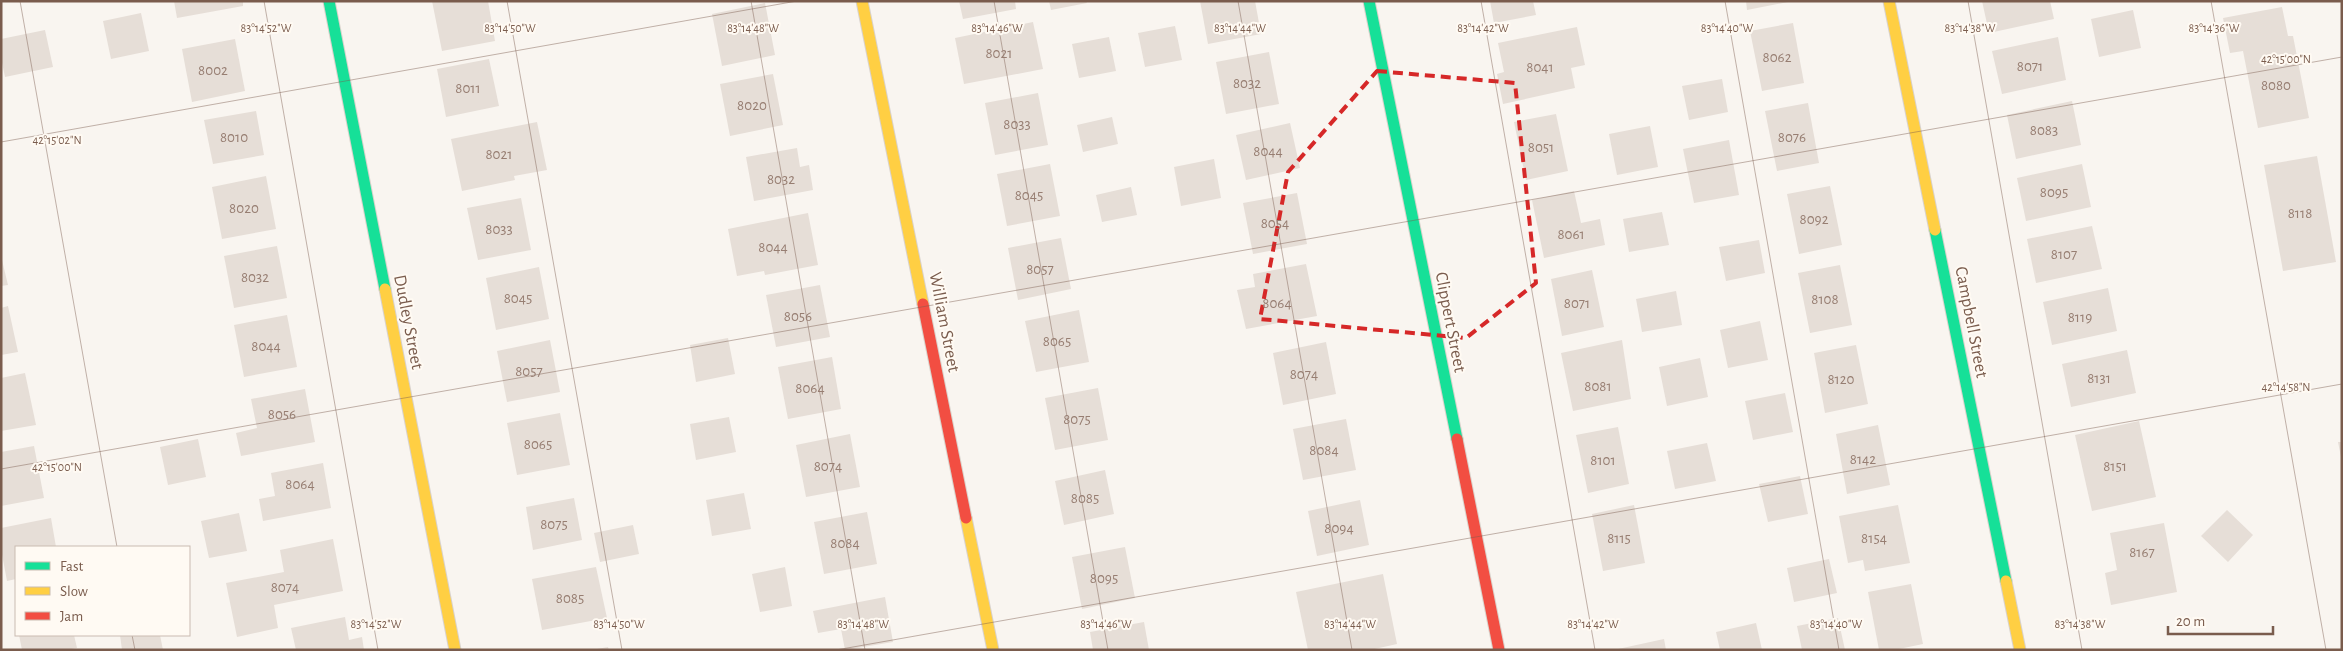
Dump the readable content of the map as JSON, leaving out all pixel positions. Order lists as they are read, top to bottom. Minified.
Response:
{"streets":{"street":["Dudley Street","William Street","Clippert Street","Campbell Street"]},"house_numbers":["8021","8062","8071","8041","8002","8032","8080","8011","8020","8033","8083","8010","8076","8051","8044","8021","8032","8095","8045","8020","8118","8092","8054","8033","8061","8044","8107","8057","8032","8045","8108","8064","8071","8056","8119","8065","8044","8057","8074","8131","8120","8081","8064","8056","8075","8065","8084","8142","8101","8074","8151","8064","8085","8075","8094","8115","8154","8084","8167","8095","8074","8085"],"legend":["Fast","Slow","Jam"],"scale_bar":"20 m","coordinates":["83°14'52\"W","83°14'50\"W","83°14'48\"W","83°14'46\"W","83°14'44\"W","83°14'42\"W","83°14'40\"W","83°14'38\"W","83°14'36\"W","42°15'00\"N","42°15'02\"N","42°14'58\"N"]}
